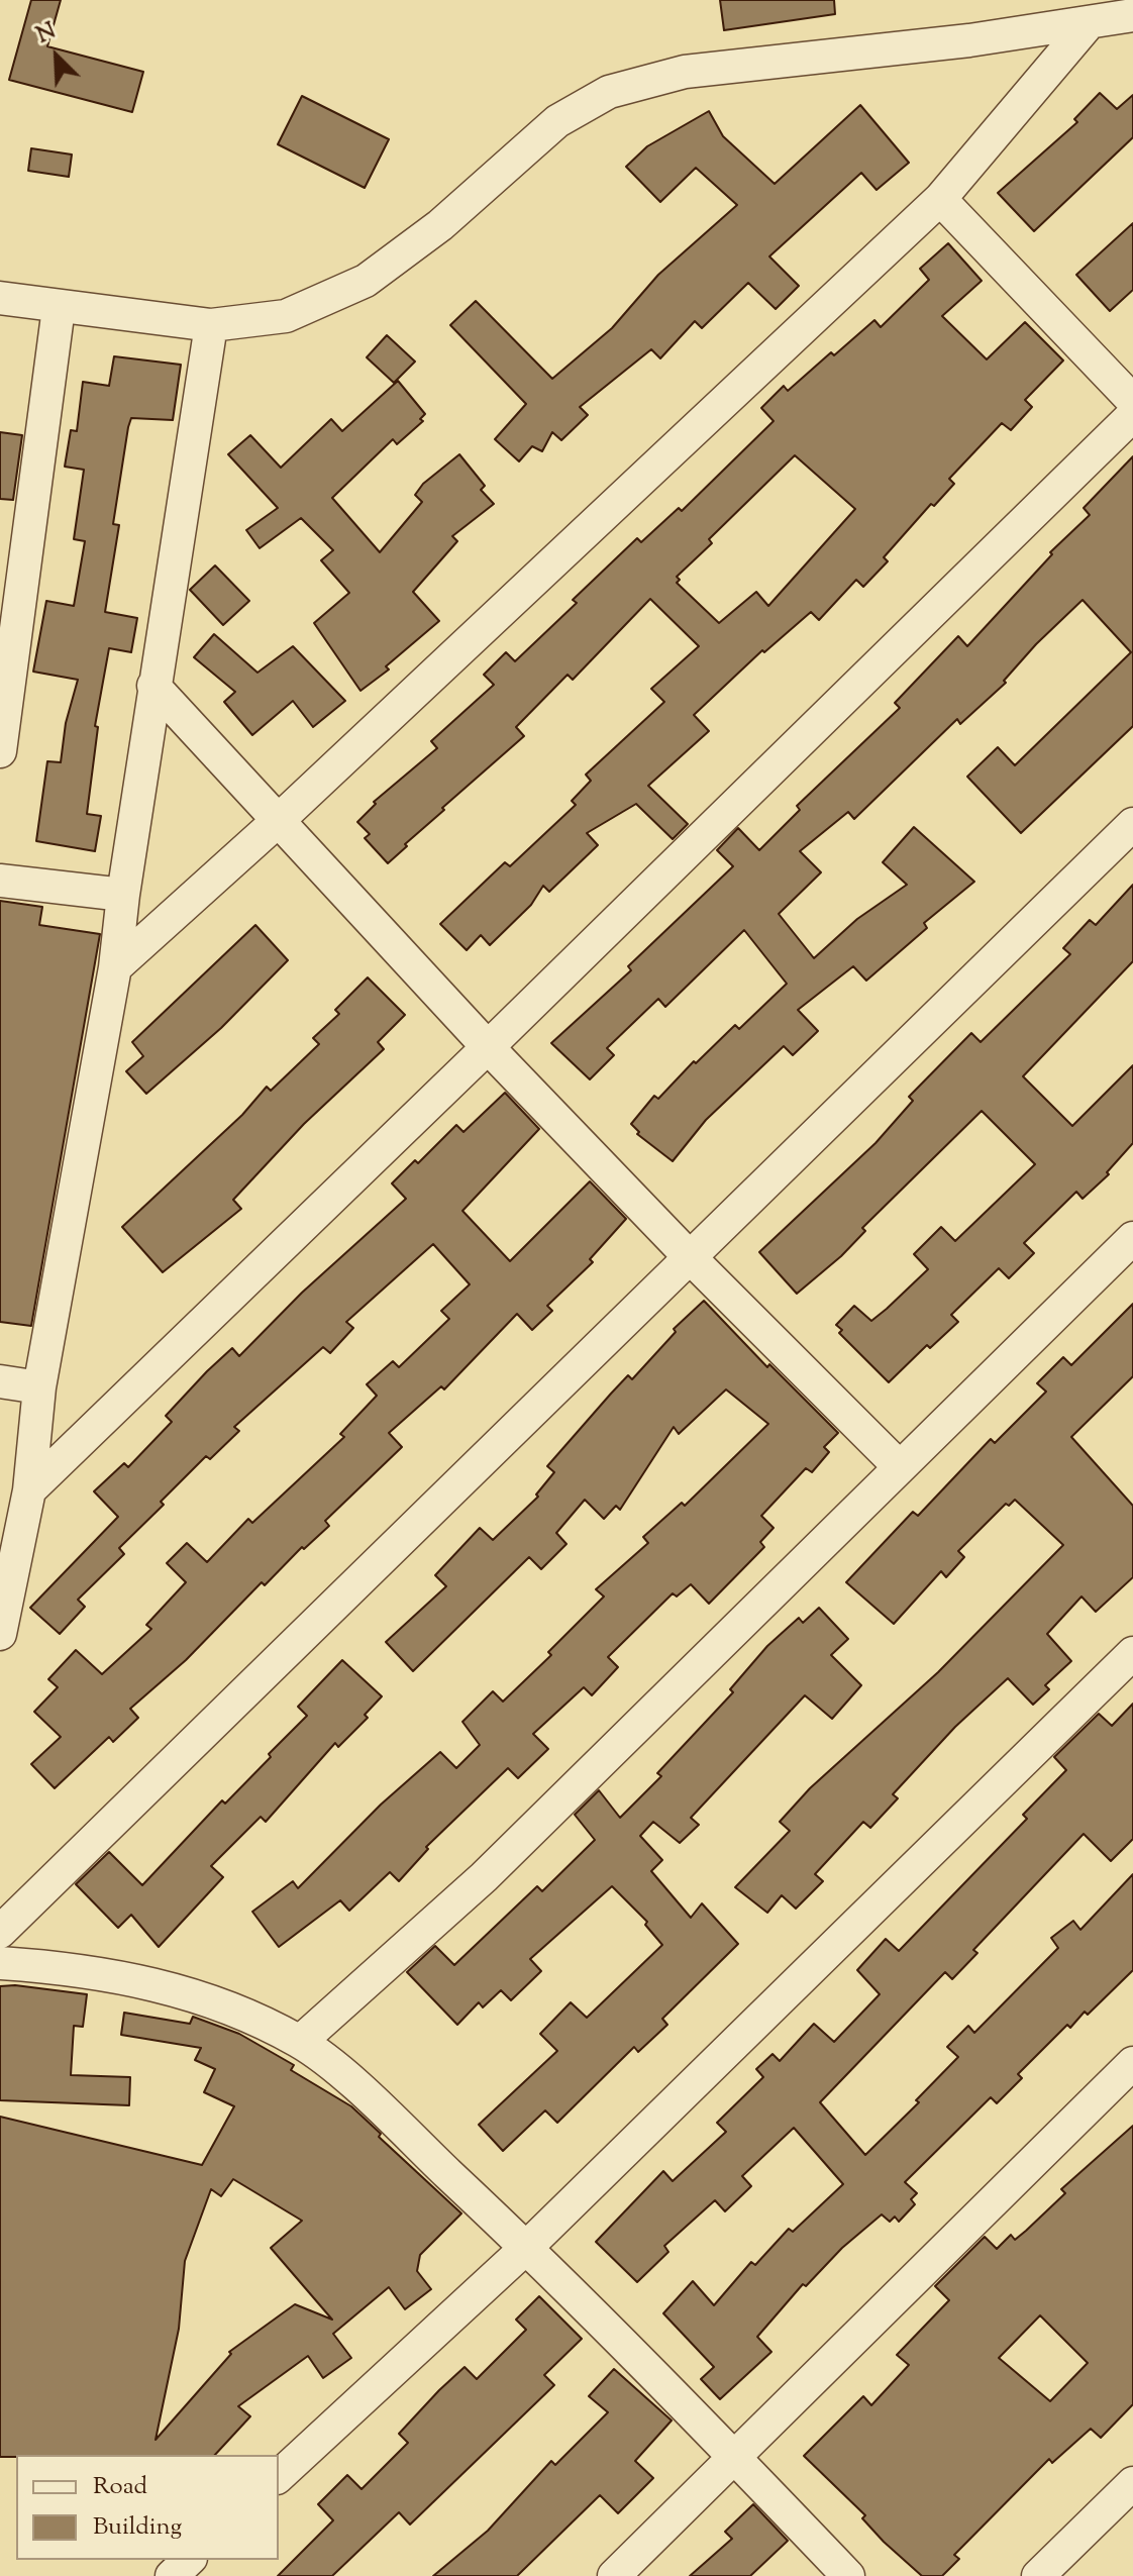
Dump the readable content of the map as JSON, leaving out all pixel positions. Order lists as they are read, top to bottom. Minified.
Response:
{"legend":["Road","Building"],"north":"top left"}
